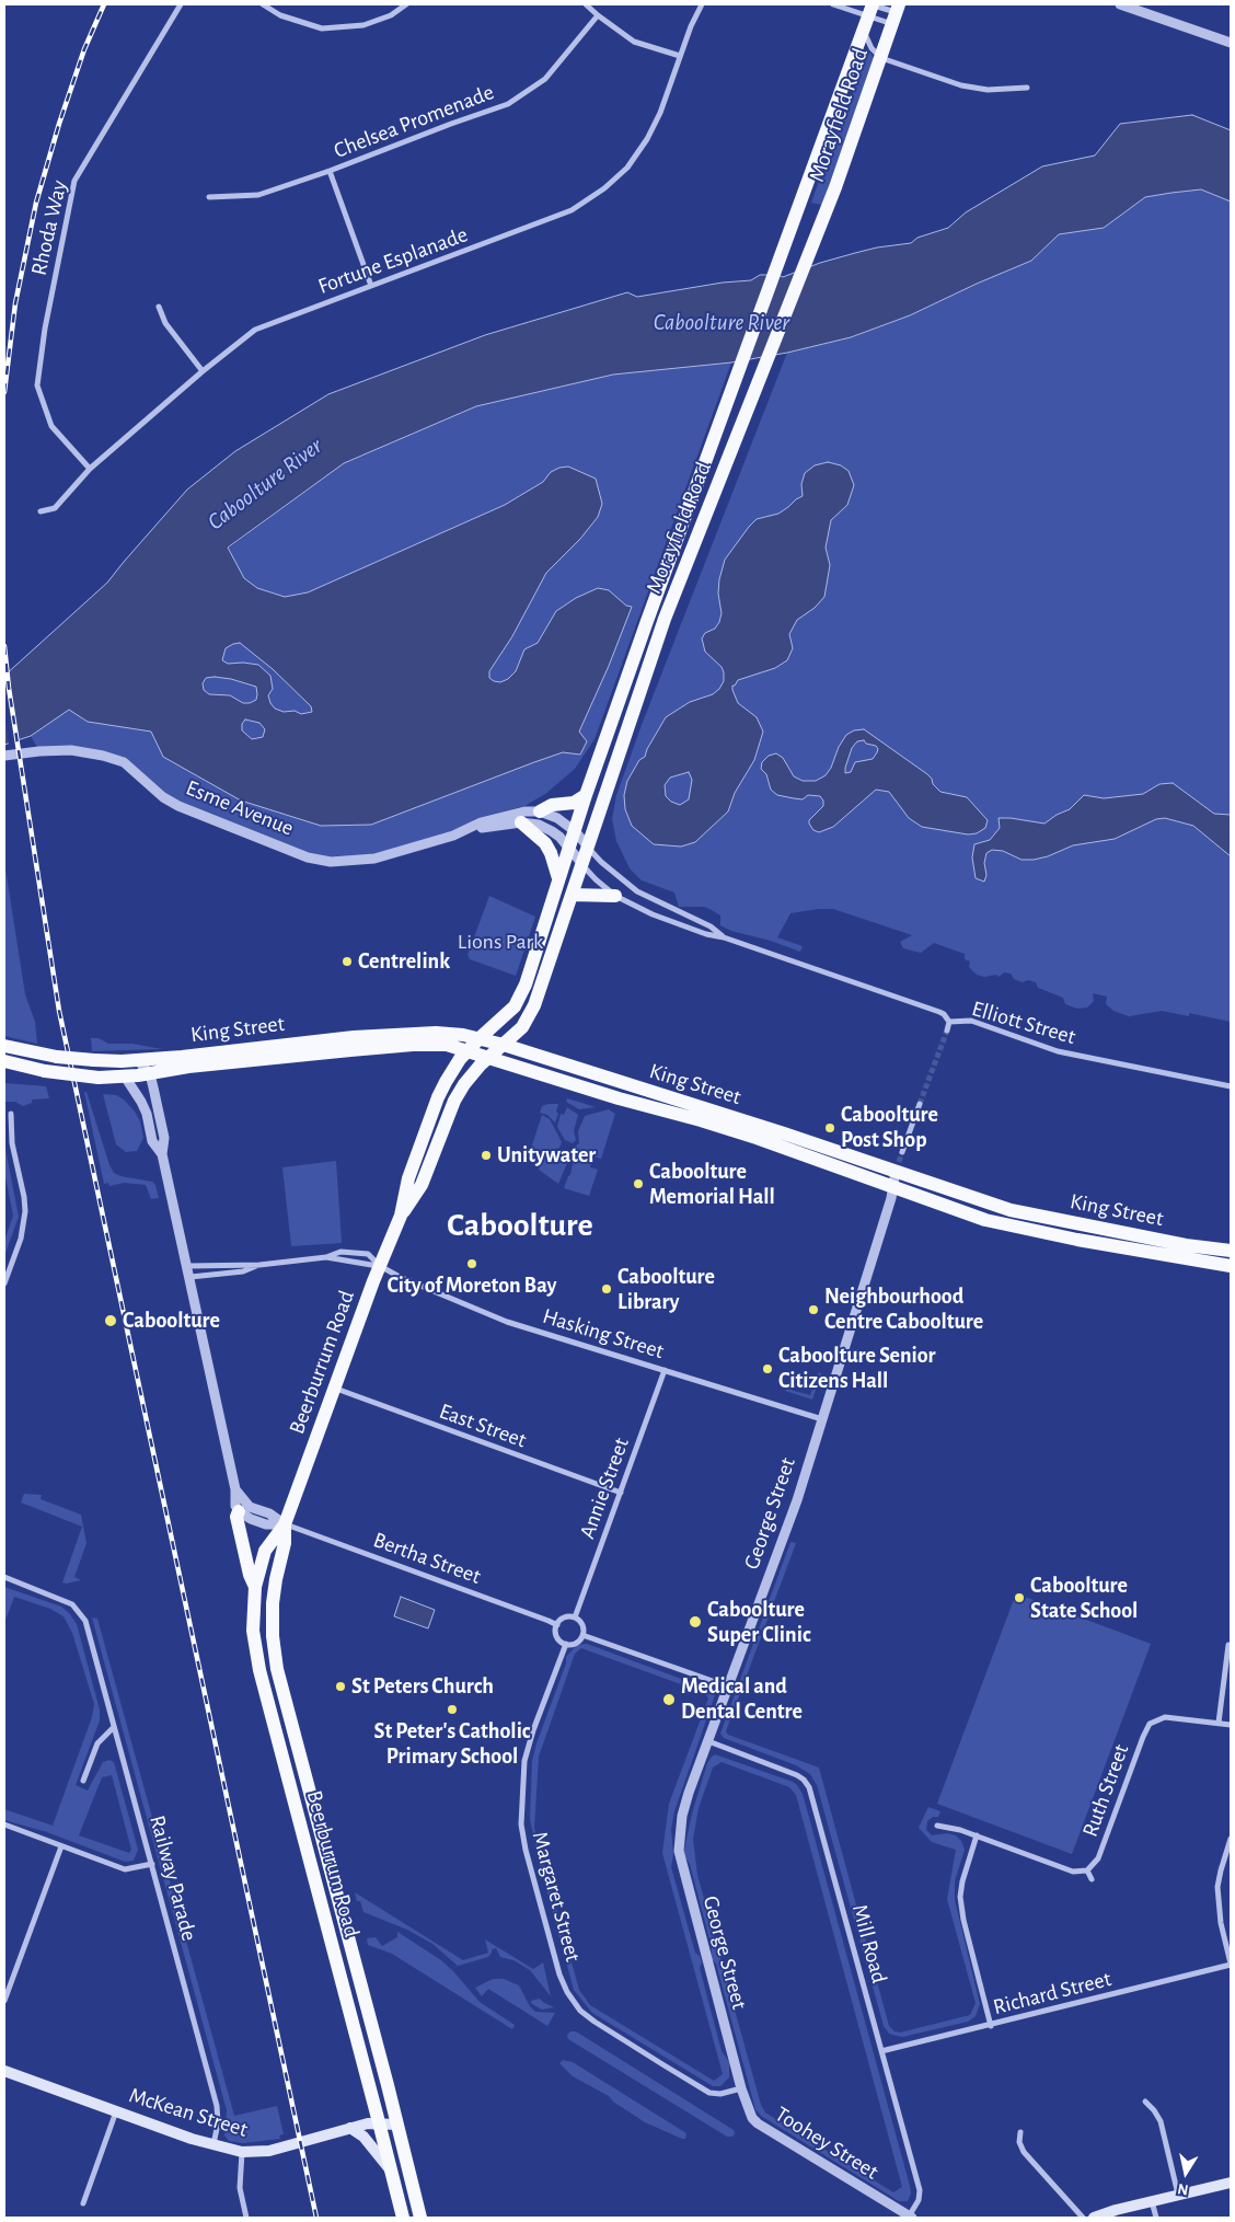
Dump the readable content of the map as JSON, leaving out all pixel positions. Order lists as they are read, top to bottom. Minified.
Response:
{"streets":{"main road":["Morayfield Road","King Street","Beerburrum Road","McKean Street"],"street":["Chelsea Promenade","Rhoda Way","Fortune Esplanade","Esme Avenue","Elliott Street","Hasking Street","East Street","Annie Street","George Street","Bertha Street","Ruth Street","Railway Parade","Margaret Street","Mill Road","Richard Street","Toohey Street"]},"crossings":[["Morayfield Road","Esme Avenue"],["Morayfield Road","Elliott Street"],["Morayfield Road","King Street"],["Morayfield Road","Beerburrum Road"],["Rhoda Way","Fortune Esplanade"],["Esme Avenue","Elliott Street"],["King Street","Beerburrum Road"],["King Street","George Street"],["Hasking Street","Beerburrum Road"],["Hasking Street","Annie Street"],["Hasking Street","George Street"],["Beerburrum Road","East Street"],["Beerburrum Road","Bertha Street"],["Beerburrum Road","McKean Street"],["East Street","Annie Street"],["Annie Street","Bertha Street"],["Annie Street","Margaret Street"],["George Street","Margaret Street"],["George Street","Mill Road"],["George Street","Toohey Street"],["Bertha Street","Margaret Street"],["Railway Parade","McKean Street"],["Margaret Street","Toohey Street"],["Mill Road","Richard Street"],["Mill Road","Toohey Street"]],"districts":["Caboolture"],"water":["Caboolture River"],"parks":["Lions Park"],"places":["Centrelink","Caboolture Post Shop","Unitywater","Caboolture Memorial Hall","City of Moreton Bay","Caboolture Library","Neighbourhood Centre Caboolture","Caboolture","Caboolture Senior Citizens Hall","Caboolture State School","Caboolture Super Clinic","St Peters Church","Medical and Dental Centre","St Peter's Catholic Primary School"],"north":"bottom"}
